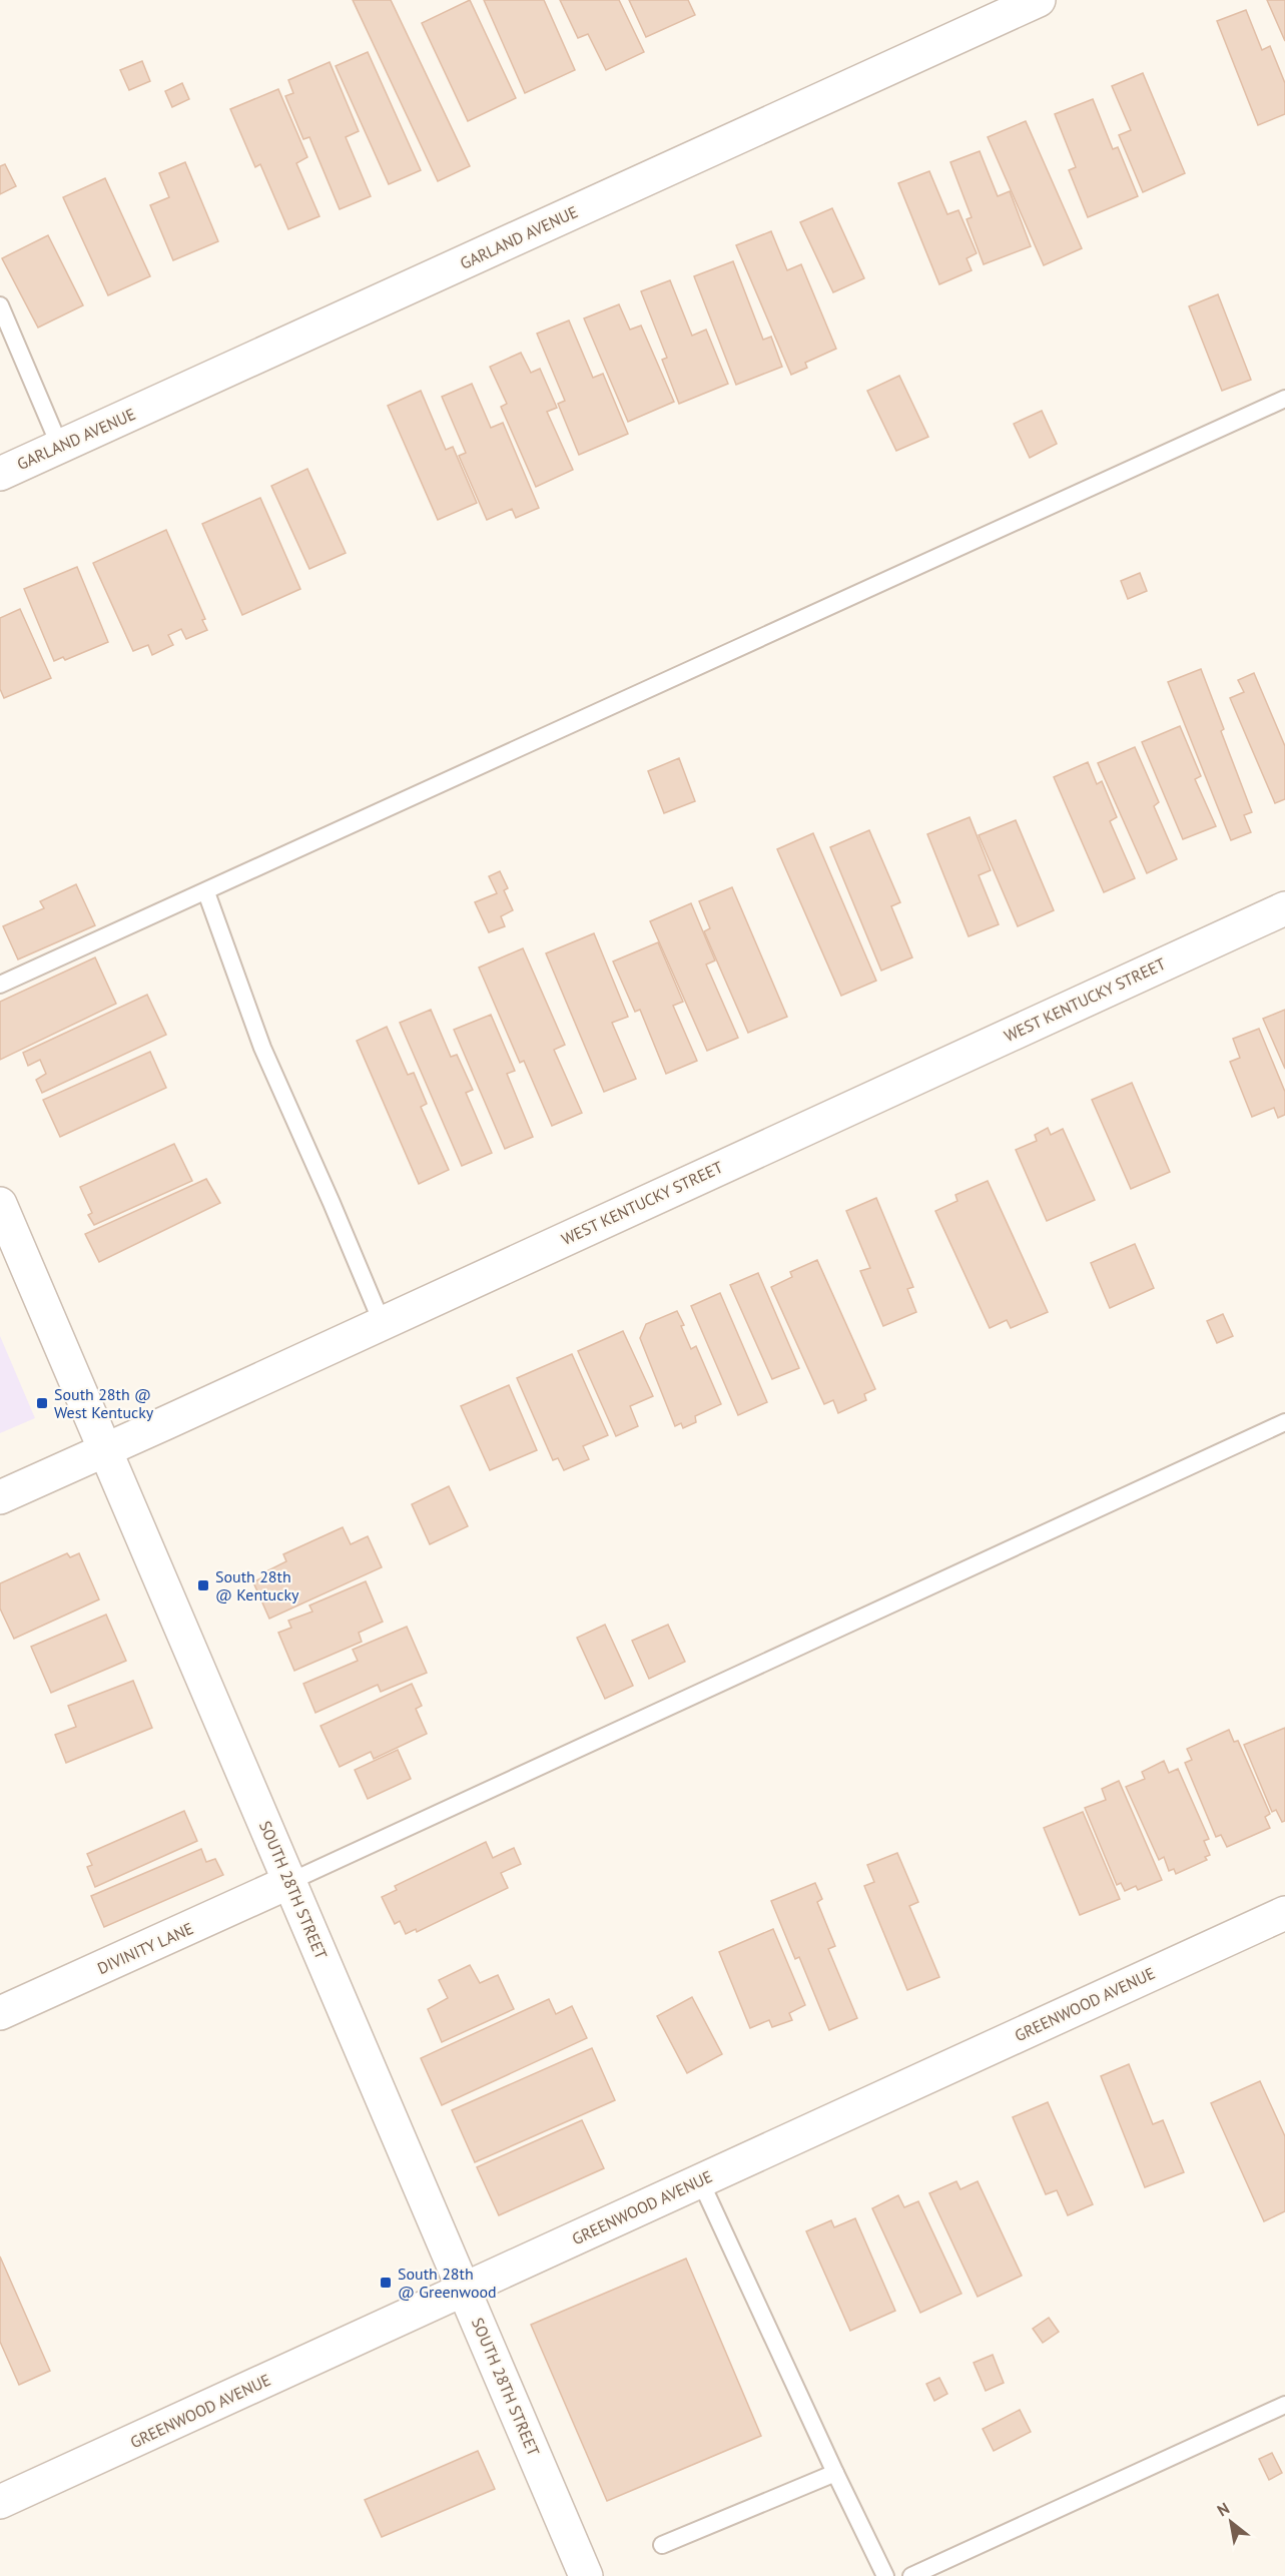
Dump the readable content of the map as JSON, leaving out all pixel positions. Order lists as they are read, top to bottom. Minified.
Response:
{"streets":{"street":["GARLAND AVENUE","WEST KENTUCKY STREET","SOUTH 28TH STREET","DIVINITY LANE","GREENWOOD AVENUE"]},"crossings":[["WEST KENTUCKY STREET","SOUTH 28TH STREET"],["SOUTH 28TH STREET","DIVINITY LANE"],["SOUTH 28TH STREET","GREENWOOD AVENUE"]],"places":{"transit":["South 28th @ West Kentucky","South 28th @ Kentucky","South 28th @ Greenwood"]},"north":"top left"}
